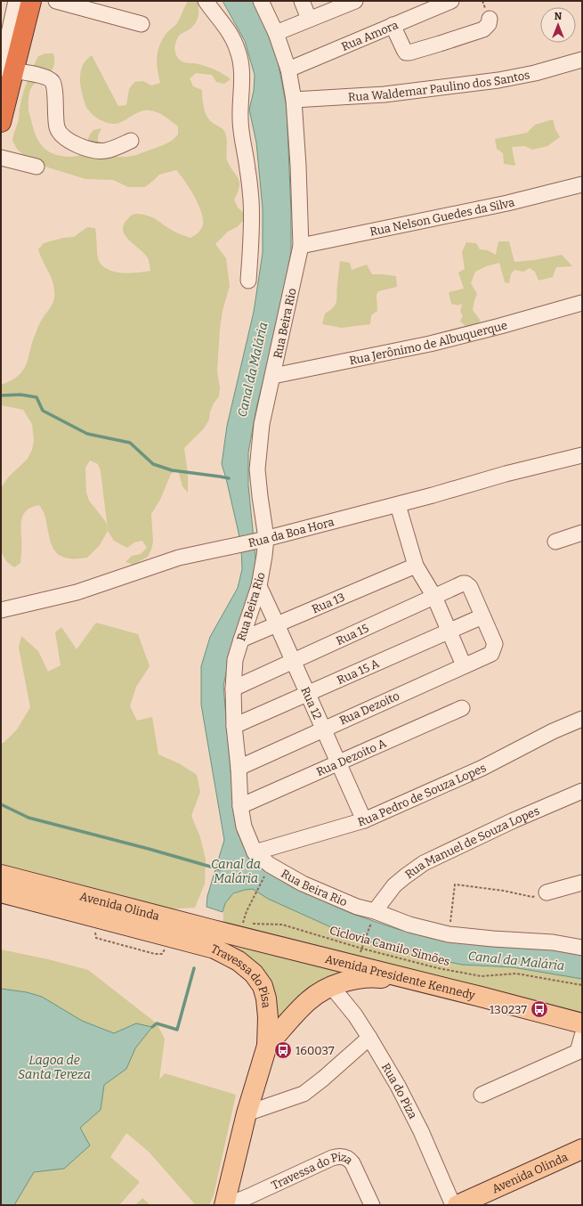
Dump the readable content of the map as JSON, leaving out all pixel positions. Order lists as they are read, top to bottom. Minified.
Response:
{"streets":{"main road":["Avenida Olinda","Avenida Presidente Kennedy","Travessa do Pisa"],"street":["Rua Amora","Rua Waldemar Paulino dos Santos","Rua Nelson Guedes da Silva","Rua Beira Rio","Rua Jerônimo de Albuquerque","Rua da Boa Hora","Rua 13","Rua 15","Rua 15 A","Rua 12","Rua Dezoito","Rua Dezoito A","Rua Pedro de Souza Lopes","Rua Manuel de Souza Lopes","Rua do Piza","Travessa do Piza"],"path":["Ciclovia Camilo Simões"]},"crossings":[["Rua Amora","Rua Beira Rio"],["Rua Waldemar Paulino dos Santos","Rua Beira Rio"],["Rua Nelson Guedes da Silva","Rua Beira Rio"],["Rua Beira Rio","Rua Jerônimo de Albuquerque"],["Rua Beira Rio","Rua da Boa Hora"],["Rua Beira Rio","Rua 13"],["Rua Beira Rio","Rua 15"],["Rua Beira Rio","Rua 15 A"],["Rua Beira Rio","Rua 12"],["Rua Beira Rio","Rua Dezoito"],["Rua Beira Rio","Rua Dezoito A"],["Rua Beira Rio","Rua Pedro de Souza Lopes"],["Rua Beira Rio","Rua Manuel de Souza Lopes"],["Rua 13","Rua 12"],["Rua 15","Rua 15 A"],["Rua 15","Rua 12"],["Rua 15","Rua Dezoito"],["Rua 15 A","Rua 12"],["Rua 15 A","Rua Dezoito"],["Rua 12","Rua Dezoito"],["Rua 12","Rua Dezoito A"],["Rua 12","Rua Pedro de Souza Lopes"],["Avenida Olinda","Ciclovia Camilo Simões"],["Avenida Olinda","Avenida Presidente Kennedy"],["Avenida Olinda","Travessa do Pisa"],["Ciclovia Camilo Simões","Avenida Presidente Kennedy"]],"water":["Canal da Malária","Lagoa de Santa Tereza"],"places":{"bus stop":["130237","160037"]},"north":"top"}
